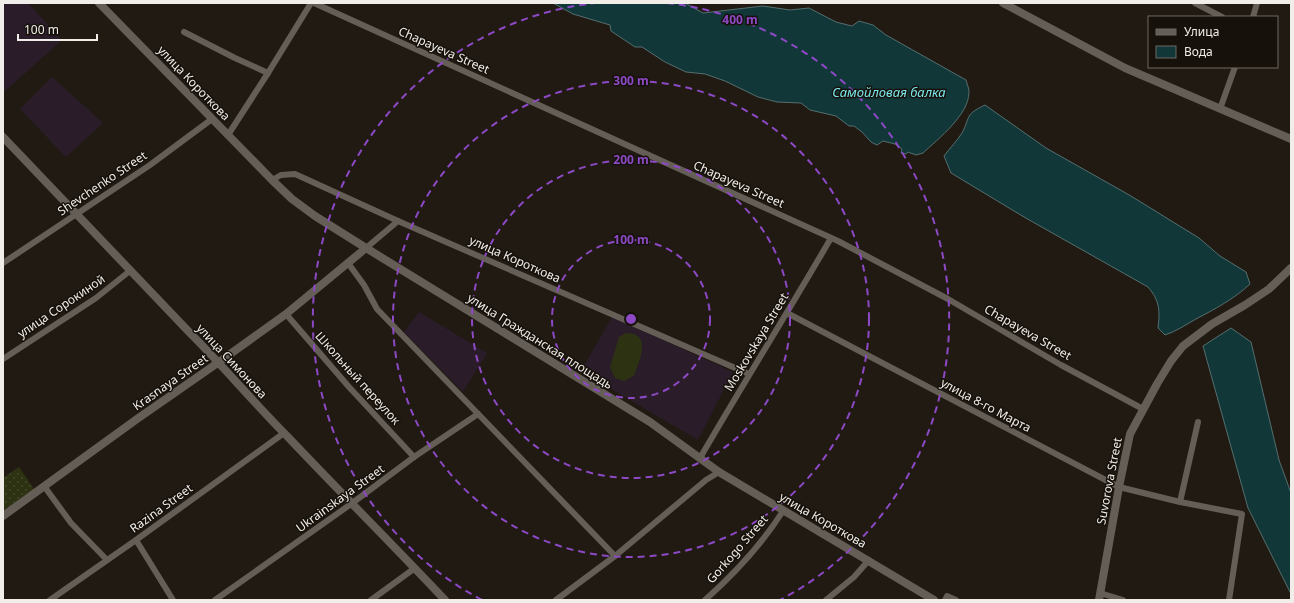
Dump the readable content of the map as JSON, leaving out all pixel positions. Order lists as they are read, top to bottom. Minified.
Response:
{"streets":{"street":["Chapayeva Street","улица Короткова","Shevchenko Street","улица Сорокиной","улица Гражданская площадь","Moskovskaya Street","улица Симонова","Школьный переулок","Krasnaya Street","улица 8-го Марта","Suvorova Street","Ukrainskaya Street","Razina Street","Gorkogo Street"]},"crossings":[["Chapayeva Street","Moskovskaya Street"],["Chapayeva Street","Suvorova Street"],["улица Короткова","Shevchenko Street"],["улица Короткова","улица Гражданская площадь"],["улица Короткова","Moskovskaya Street"],["улица Короткова","Krasnaya Street"],["улица Короткова","Gorkogo Street"],["Shevchenko Street","улица Симонова"],["улица Сорокиной","улица Симонова"],["улица Гражданская площадь","Moskovskaya Street"],["улица Гражданская площадь","Krasnaya Street"],["Moskovskaya Street","улица 8-го Марта"],["улица Симонова","Krasnaya Street"],["улица Симонова","Ukrainskaya Street"],["улица Симонова","Razina Street"],["Школьный переулок","Krasnaya Street"],["Школьный переулок","Ukrainskaya Street"],["улица 8-го Марта","Suvorova Street"]],"water":["Самойловая балка"],"legend":["Улица","Вода"],"scale_bar":"100 m","rings":["400 m","300 m","200 m","100 m"]}
